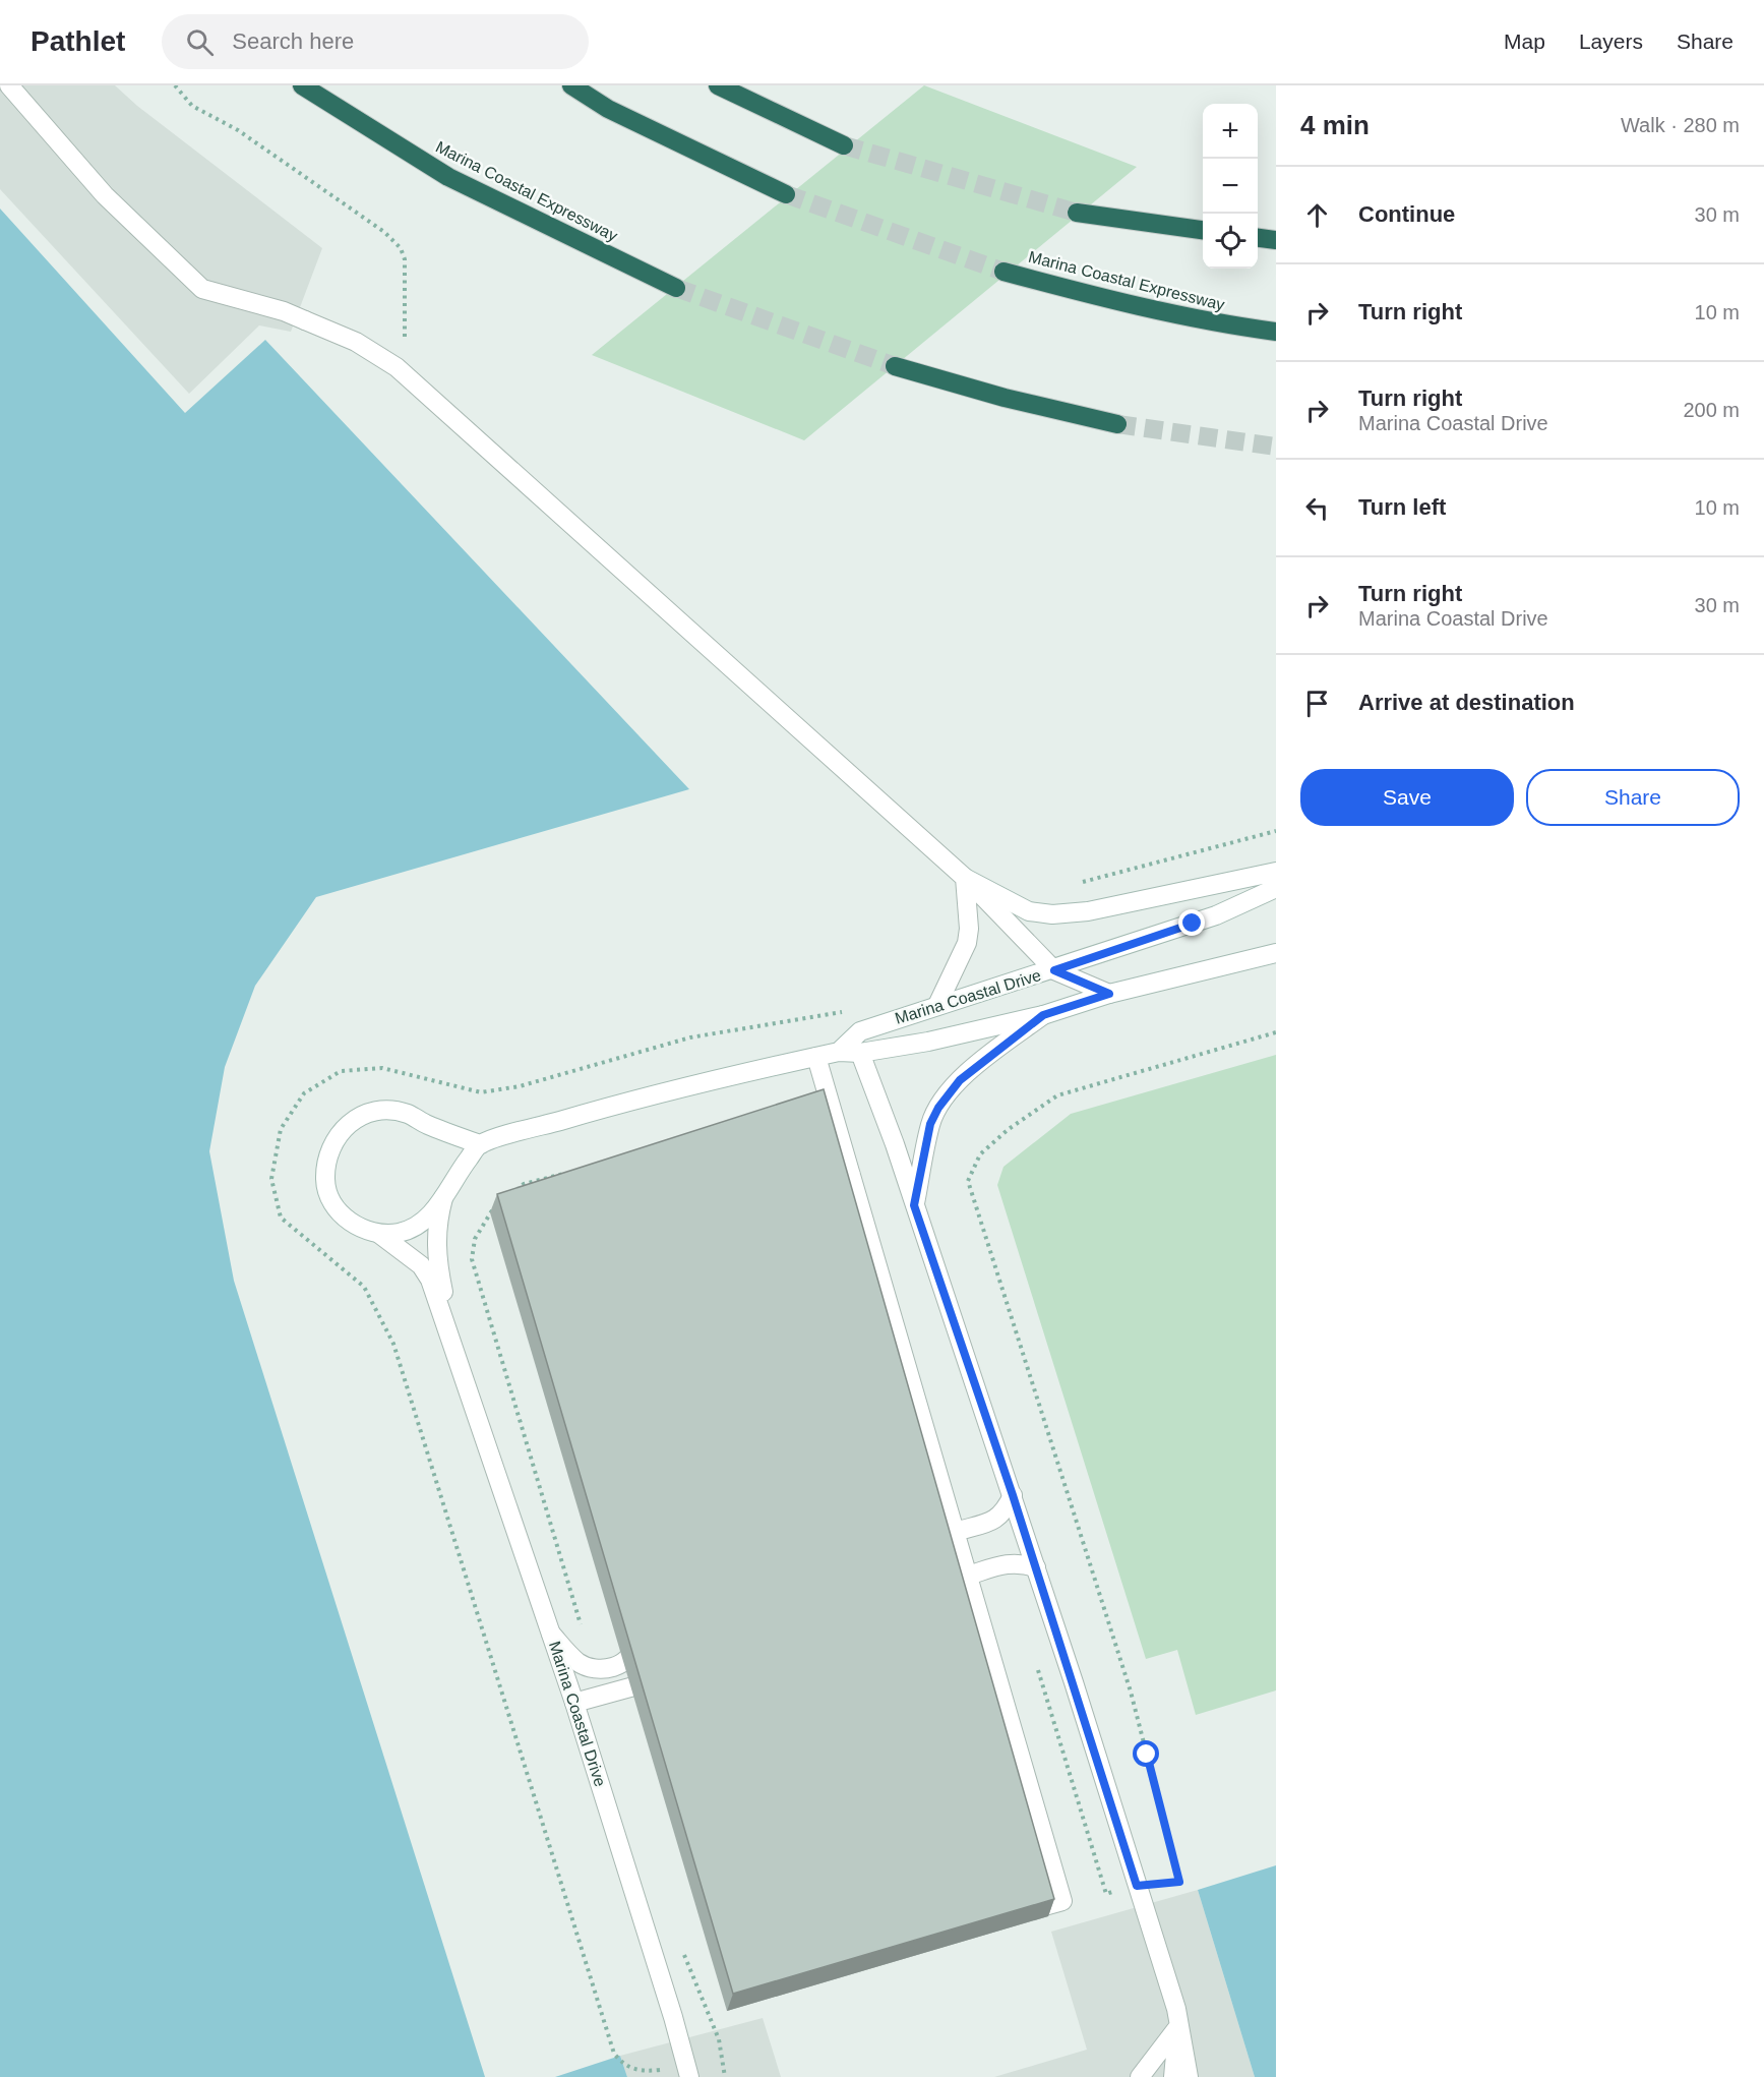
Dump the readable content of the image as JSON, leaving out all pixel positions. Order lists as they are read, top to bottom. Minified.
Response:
{"streets":{"highway":["Marina Coastal Expressway"],"street":["Marina Coastal Drive"]},"page":{"header":"Pathlet","search":"Search here","nav":["Map","Layers","Share"],"heading":["4 min","Walk · 280 m"],"map_buttons":["+","−"],"list":[["Continue","30 m"],["Turn right","10 m"],["Turn right","Marina Coastal Drive","200 m"],["Turn left","10 m"],["Turn right","Marina Coastal Drive","30 m"],"Arrive at destination"],"buttons":["Save","Share"]}}
